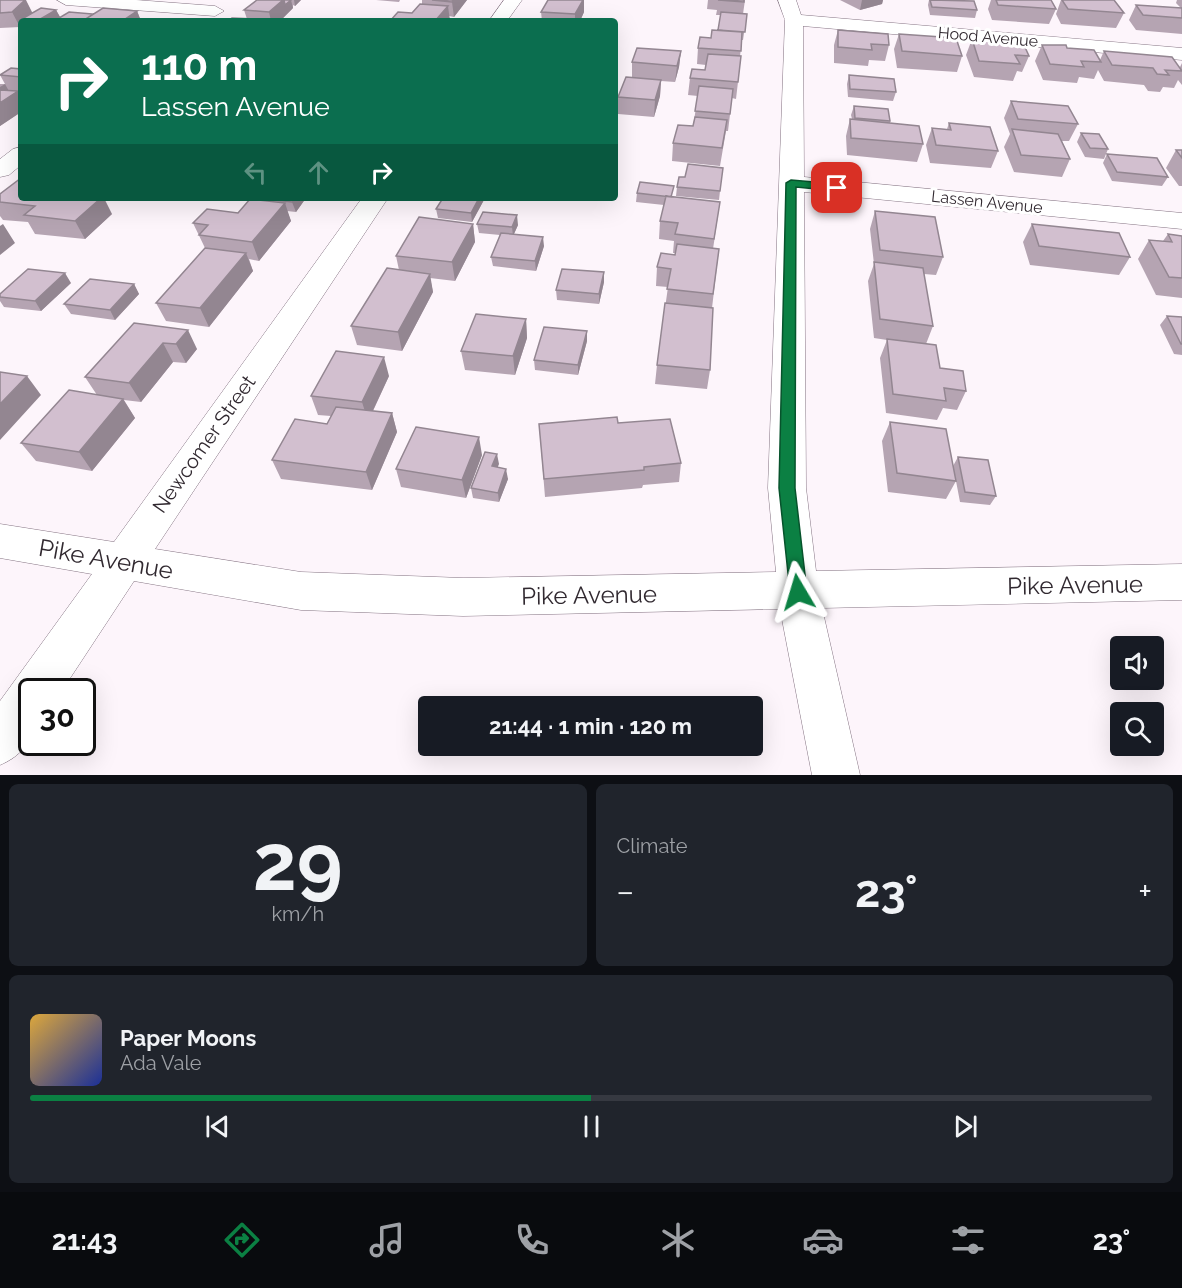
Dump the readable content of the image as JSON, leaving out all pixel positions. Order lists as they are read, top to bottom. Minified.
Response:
{"streets":{"street":["Hood Avenue","Lassen Avenue","Newcomer Street","Pike Avenue"]},"crossings":[["Newcomer Street","Pike Avenue"]],"page":{"turn":["110 m","Lassen Avenue"],"limit":"30","trip":"21:44 · 1 min · 120 m","tile":[["29","km/h"],"Climate"],"heat":["−","23°","+"],"song":["Paper Moons","Ada Vale"],"tabs":["21:43","23°"]}}
